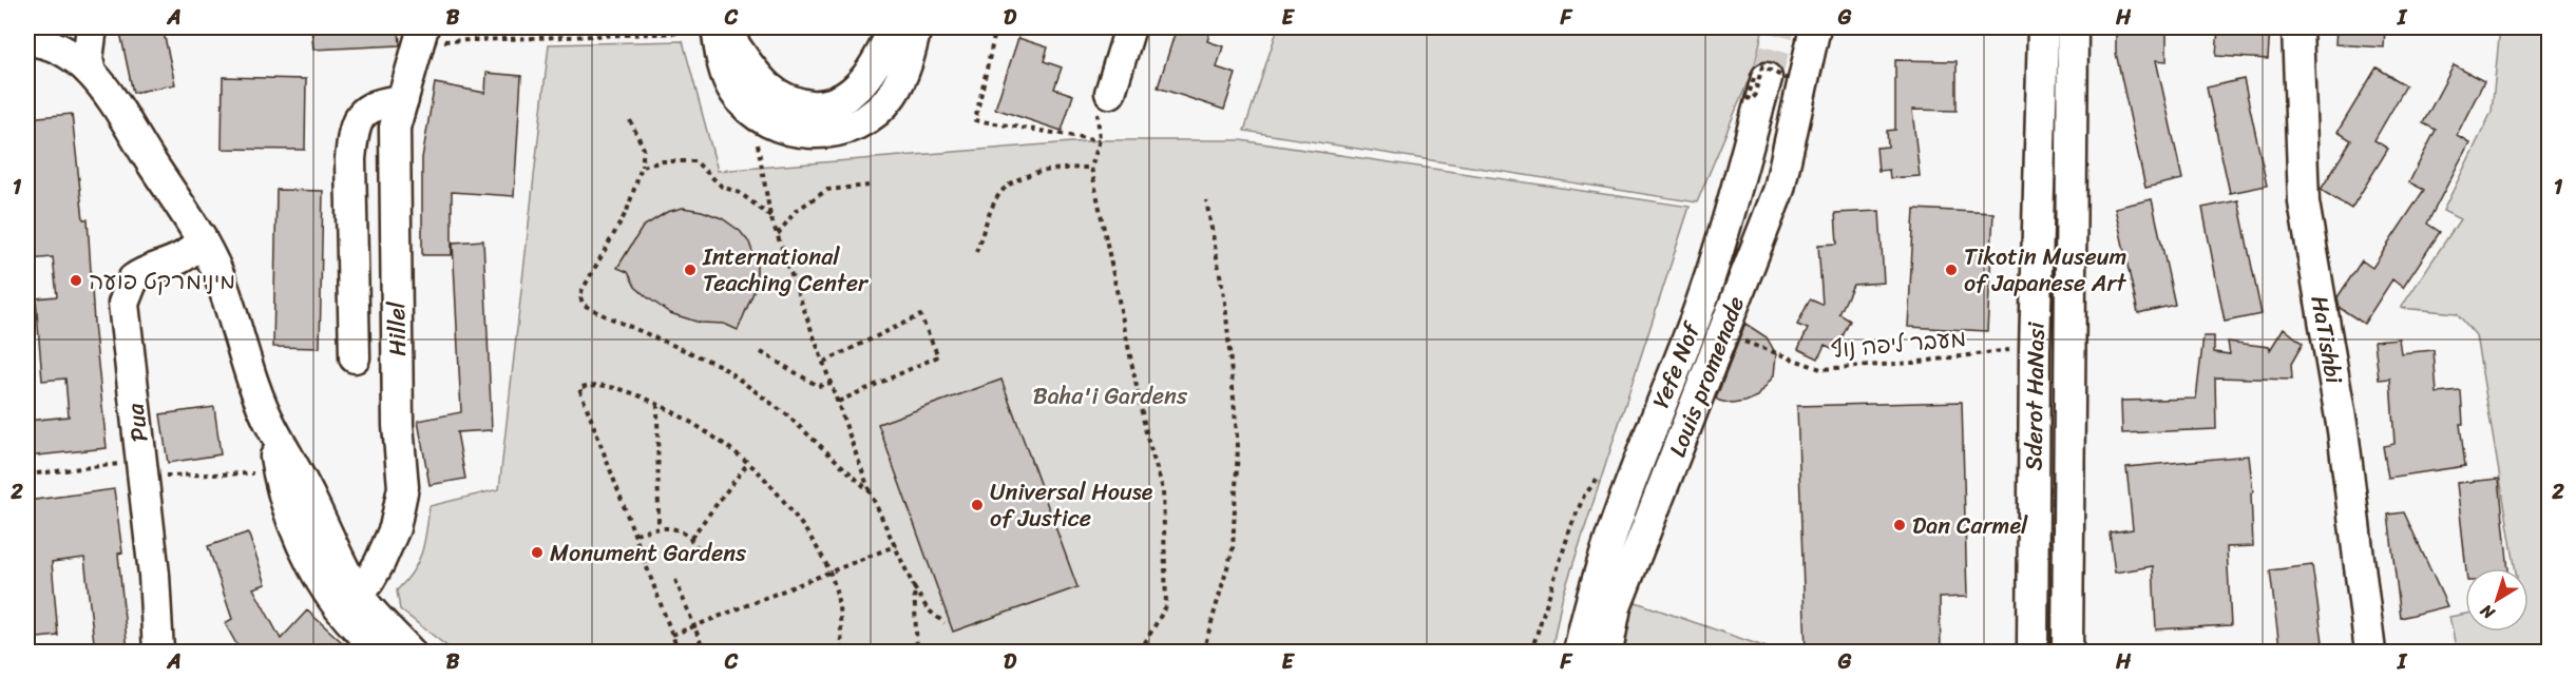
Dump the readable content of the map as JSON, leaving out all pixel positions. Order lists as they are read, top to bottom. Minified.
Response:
{"streets":{"street":["Hillel","HaTishbi","Yefe Nof","Louis promenade","Sderot HaNasi","Pua"],"path":["מעבר ליפה נוף"]},"crossings":[["מעבר ליפה נוף","Louis promenade"],["Yefe Nof","Louis promenade"]],"parks":["Baha'i Gardens"],"places":["International Teaching Center","Tikotin Museum of Japanese Art","מינימרקט פועה","Universal House of Justice","Dan Carmel","Monument Gardens"],"north":"bottom left","grid":{"columns":["A","B","C","D","E","F","G","H","I"],"rows":["1","2"]}}
